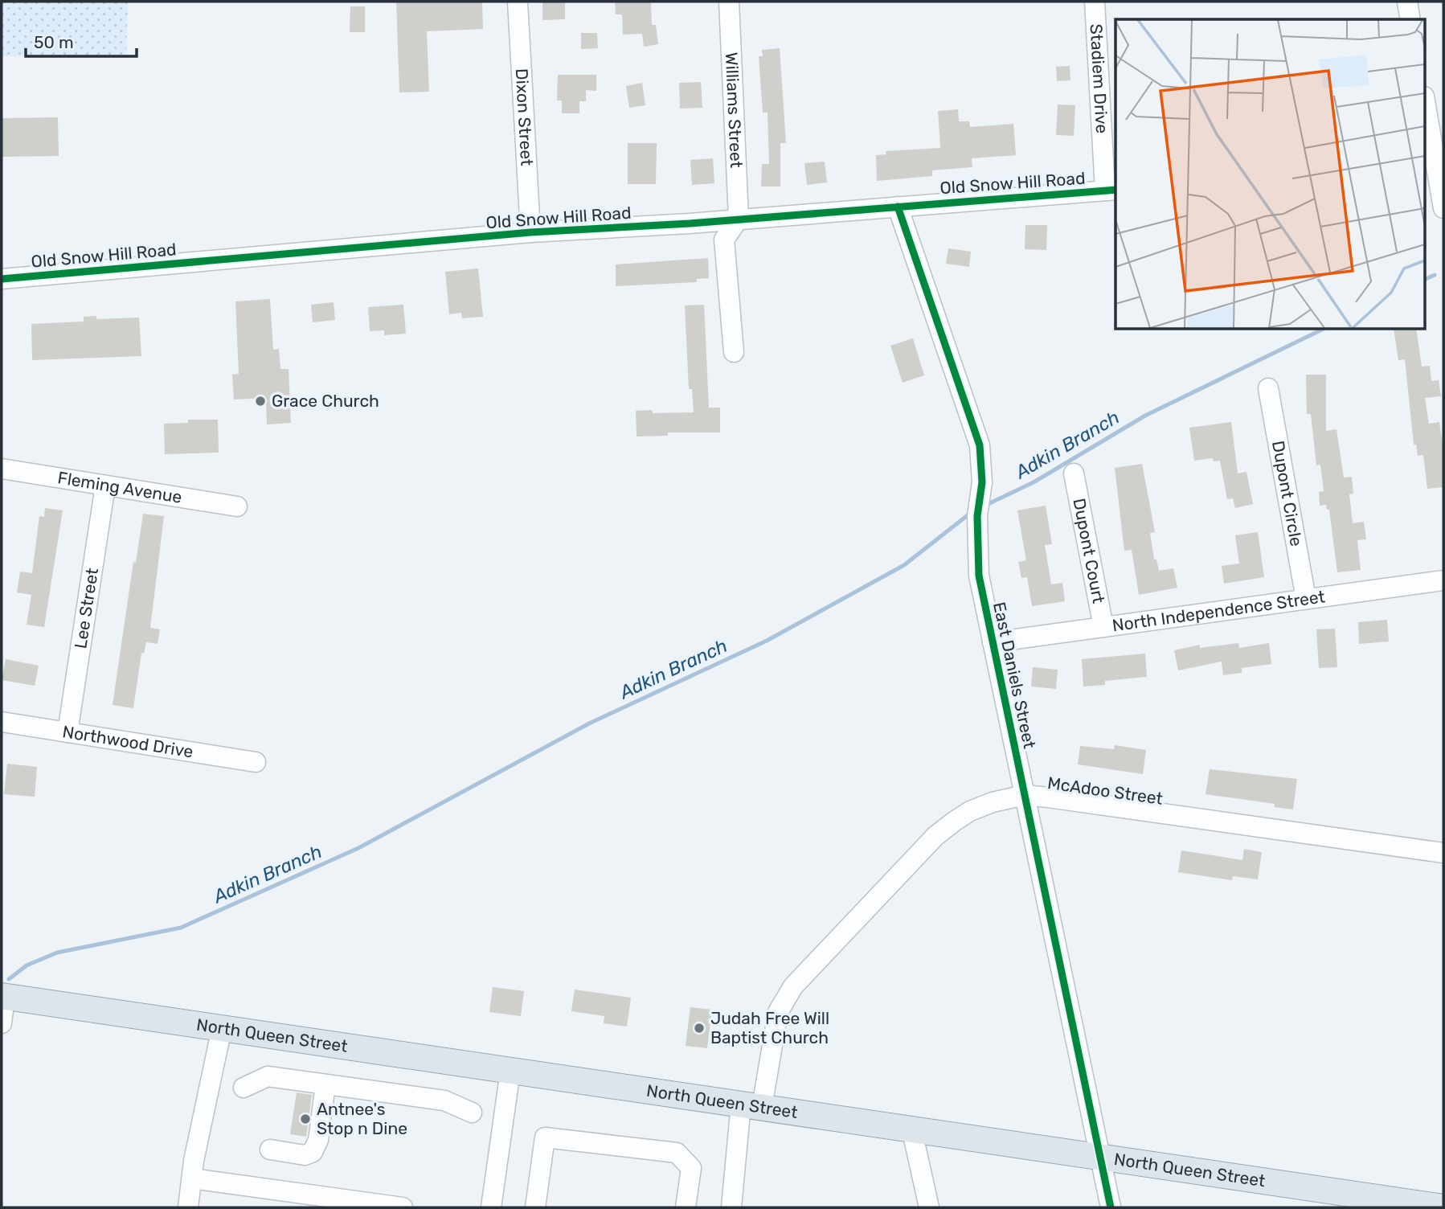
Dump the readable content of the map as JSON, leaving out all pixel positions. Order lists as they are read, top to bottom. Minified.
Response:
{"streets":{"main road":["North Queen Street"],"street":["Stadiem Drive","Williams Street","Dixon Street","Old Snow Hill Road","Fleming Avenue","Dupont Circle","Dupont Court","Lee Street","North Independence Street","East Daniels Street","Northwood Drive","McAdoo Street"]},"crossings":[["Stadiem Drive","Old Snow Hill Road"],["Williams Street","Old Snow Hill Road"],["Dixon Street","Old Snow Hill Road"],["Old Snow Hill Road","East Daniels Street"],["Fleming Avenue","Lee Street"],["Dupont Circle","North Independence Street"],["Dupont Court","North Independence Street"],["Lee Street","Northwood Drive"],["North Independence Street","East Daniels Street"],["East Daniels Street","McAdoo Street"],["East Daniels Street","North Queen Street"],["McAdoo Street","North Queen Street"]],"water":["Adkin Branch"],"places":["Grace Church","Judah Free Will Baptist Church","Antnee's Stop n Dine"],"scale_bar":"50 m"}
